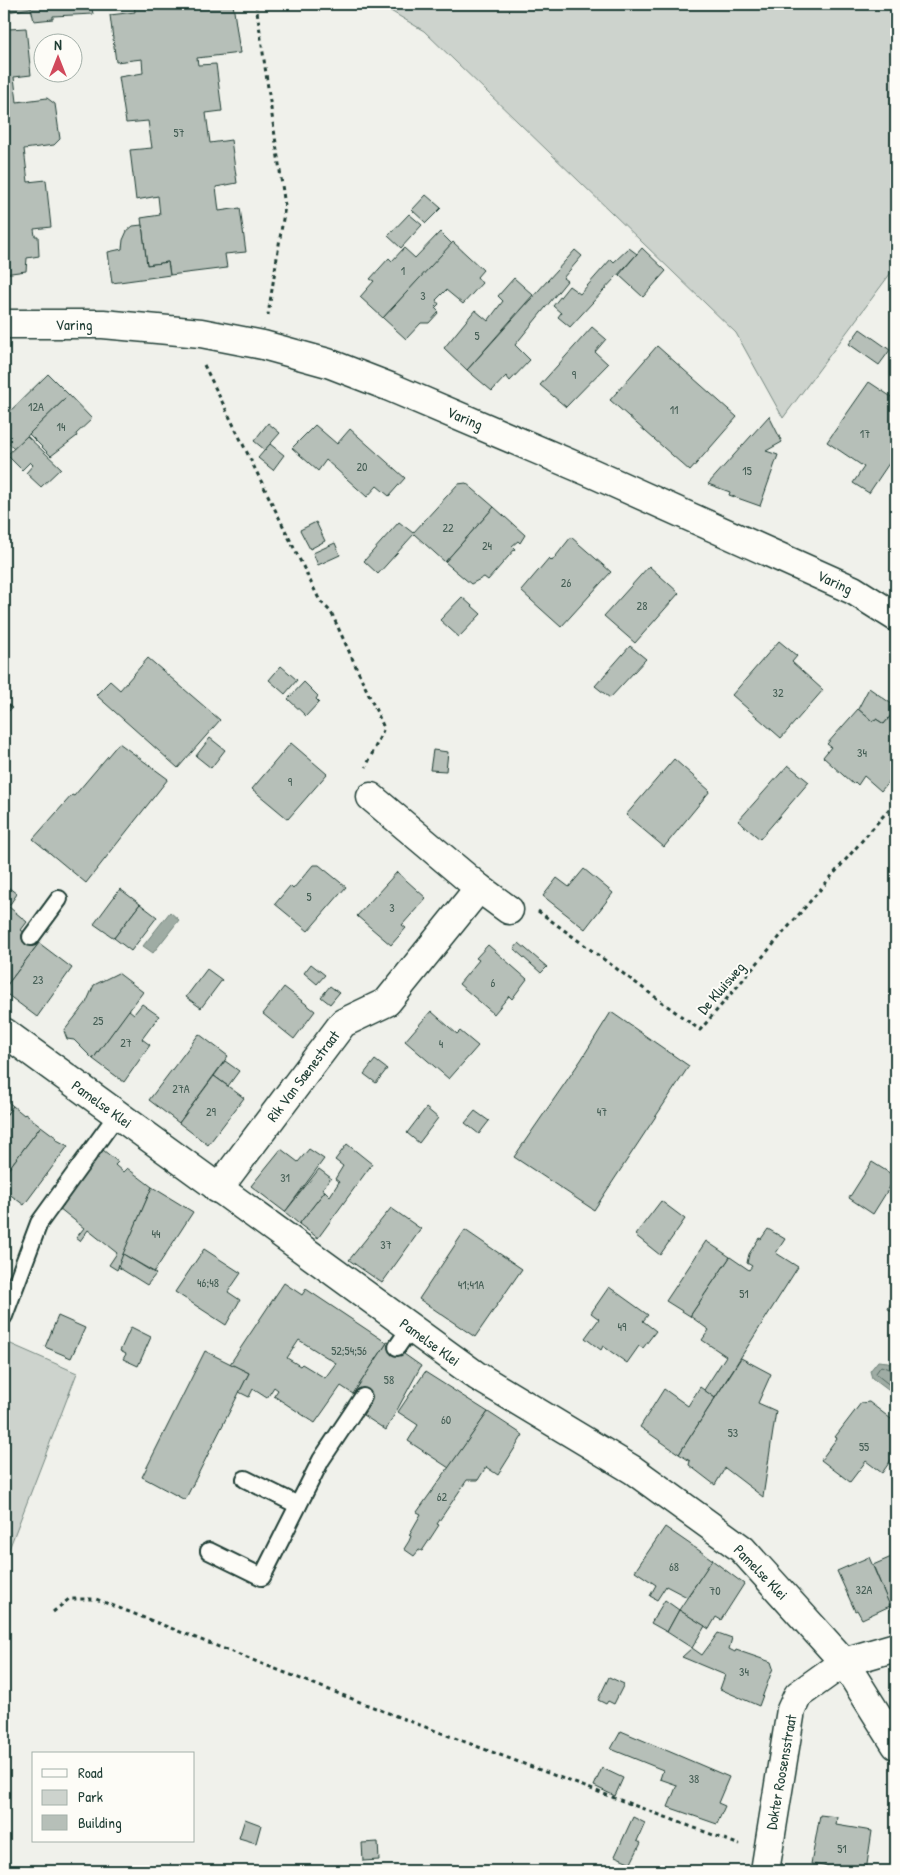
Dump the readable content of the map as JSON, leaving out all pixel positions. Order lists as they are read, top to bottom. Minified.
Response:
{"streets":{"street":["Varing","Rik Van Saenestraat","Pamelse Klei","Dokter Roosensstraat"],"path":["De Kluisweg"]},"crossings":[["Rik Van Saenestraat","Pamelse Klei"],["Pamelse Klei","Dokter Roosensstraat"]],"house_numbers":["57","1","3","5","9","12A","11","14","17","20","15","22","24","26","28","32","34","9","5","3","23","6","25","27","4","27A","29","47","31","44","37","46;48","41;41A","51","49","52;54;56","58","60","53","55","62","68","32A","70","34","38","51"],"legend":["Road","Park","Building"],"north":"top"}
